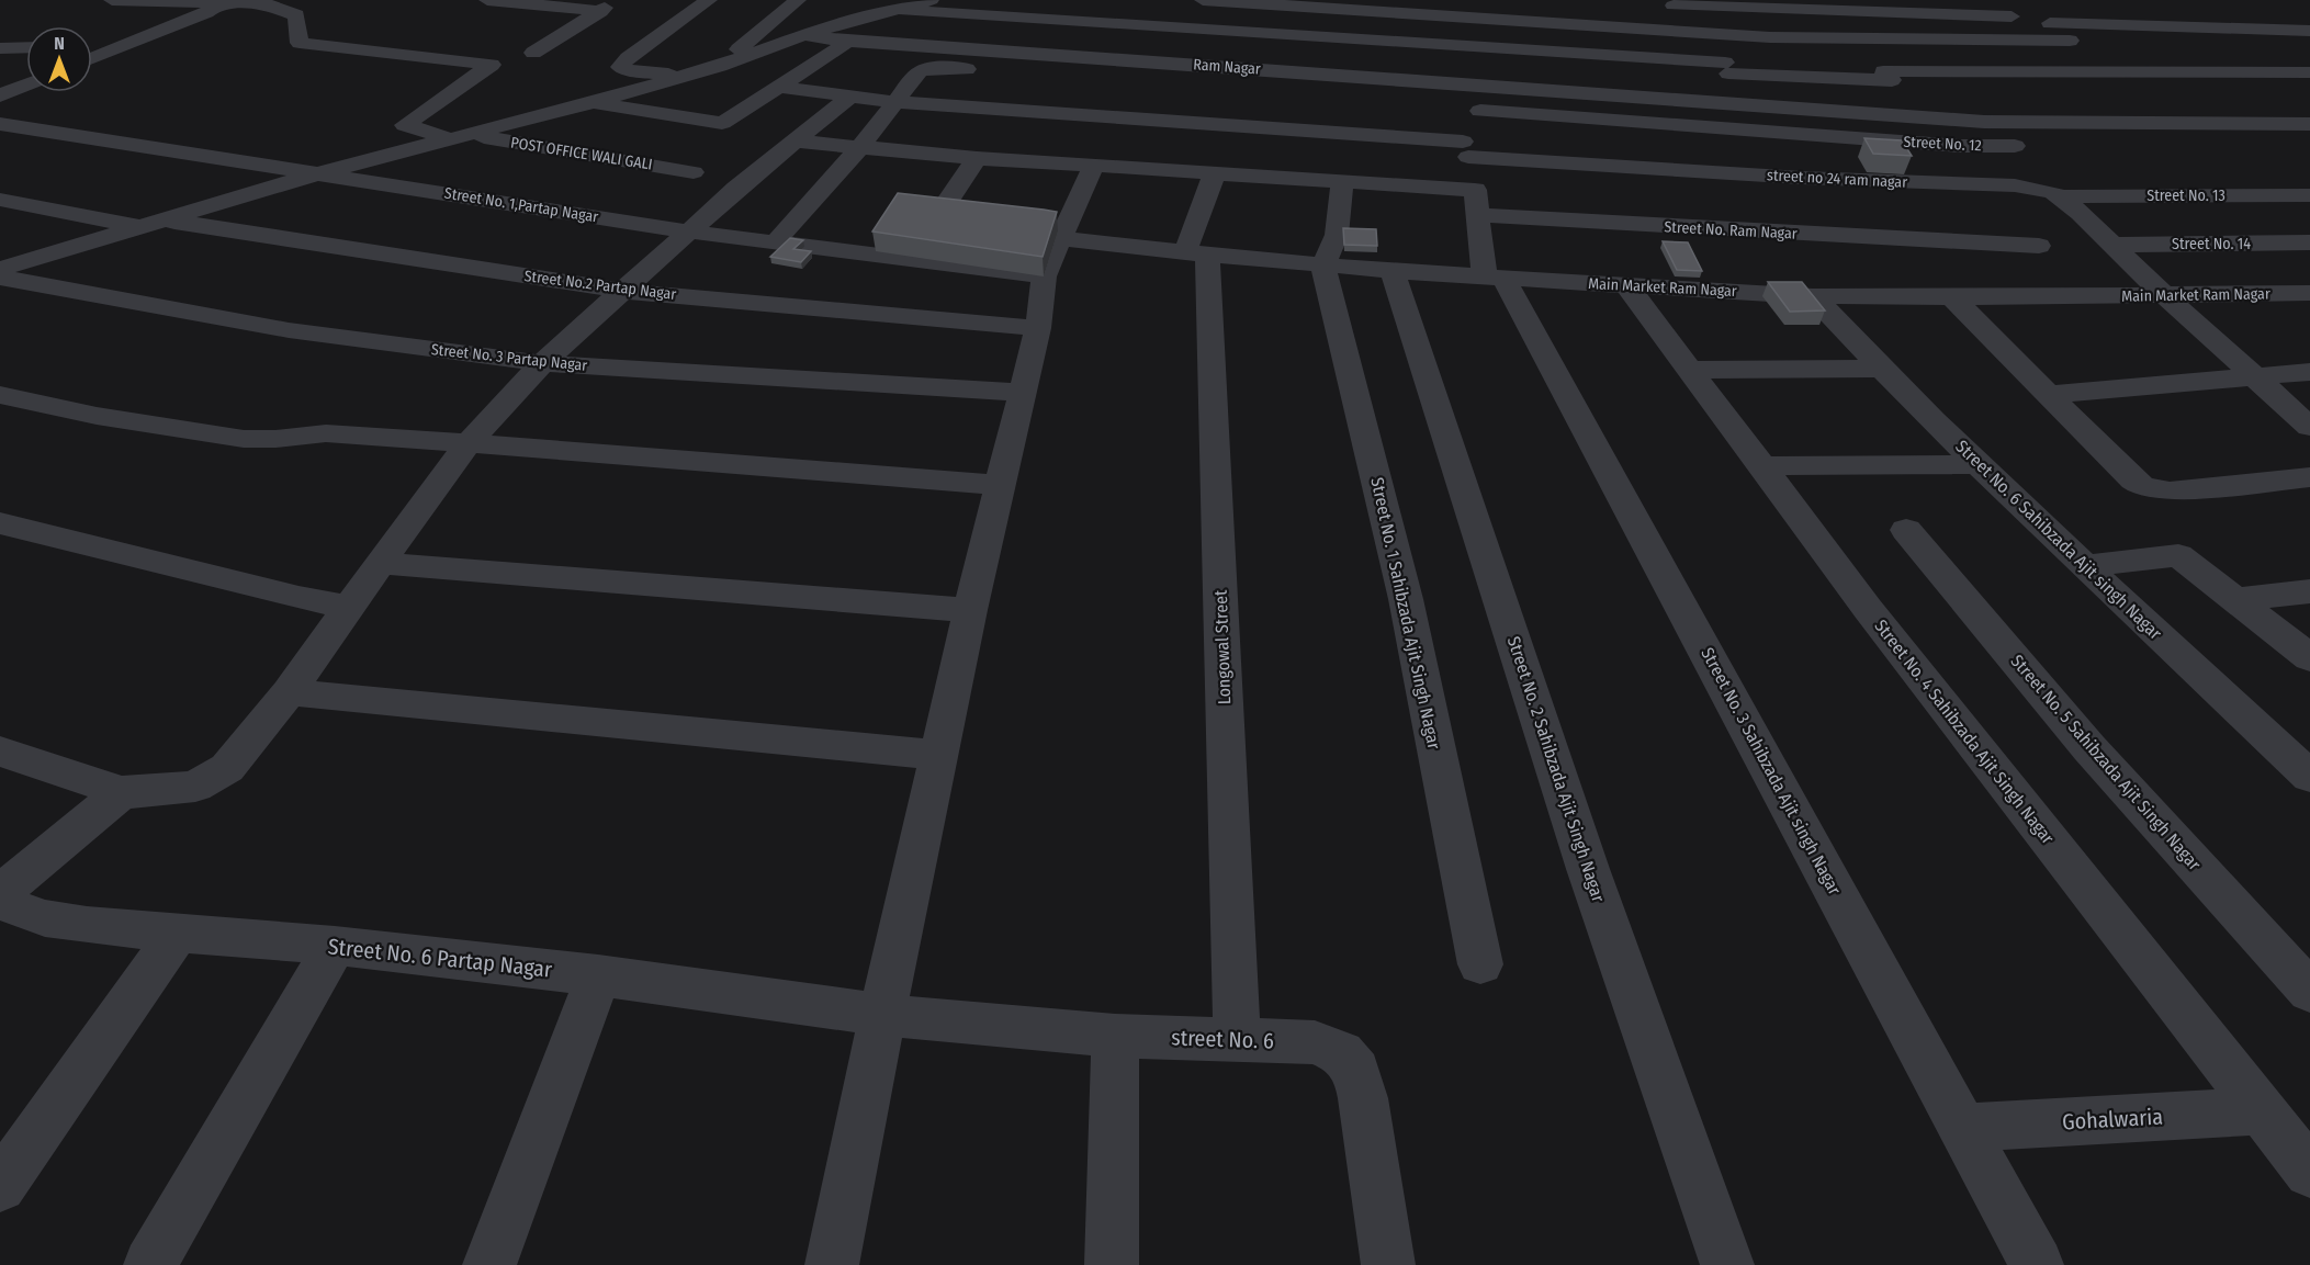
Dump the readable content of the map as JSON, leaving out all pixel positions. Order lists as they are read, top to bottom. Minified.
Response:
{"streets":{"street":["Ram Nagar","Street No. 12","POST OFFICE WALI GALI","street no 24 ram nagar","Street No. 13","Street No. 1,Partap Nagar","Street No. Ram Nagar","Street No. 14","Street No.2 Partap Nagar","Main Market Ram Nagar","Street No. 3 Partap Nagar","Street No. 6 Sahibzada Ajit singh Nagar","Street No. 1 Sahibzada Ajit Singh Nagar","Longowal Street","Street No. 4 Sahibzada Ajit Singh Nagar","Street No. 5 Sahibzada Ajit Singh Nagar","Street No. 2 Sahibzada Ajit Singh Nagar","Street No. 3 Sahibzada Ajit singh Nagar","Street No. 6 Partap Nagar","street No. 6","Gohalwaria"]},"crossings":[["street no 24 ram nagar","Street No. 13"],["street no 24 ram nagar","Street No. Ram Nagar"],["street no 24 ram nagar","Street No. 14"],["street no 24 ram nagar","Main Market Ram Nagar"],["Main Market Ram Nagar","Street No. 6 Sahibzada Ajit singh Nagar"],["Main Market Ram Nagar","Street No. 1 Sahibzada Ajit Singh Nagar"],["Main Market Ram Nagar","Longowal Street"],["Main Market Ram Nagar","Street No. 4 Sahibzada Ajit Singh Nagar"],["Main Market Ram Nagar","Street No. 2 Sahibzada Ajit Singh Nagar"],["Main Market Ram Nagar","Street No. 3 Sahibzada Ajit singh Nagar"],["Longowal Street","street No. 6"],["Street No. 4 Sahibzada Ajit Singh Nagar","Gohalwaria"],["Street No. 3 Sahibzada Ajit singh Nagar","Gohalwaria"],["Street No. 6 Partap Nagar","street No. 6"]],"north":"top"}
